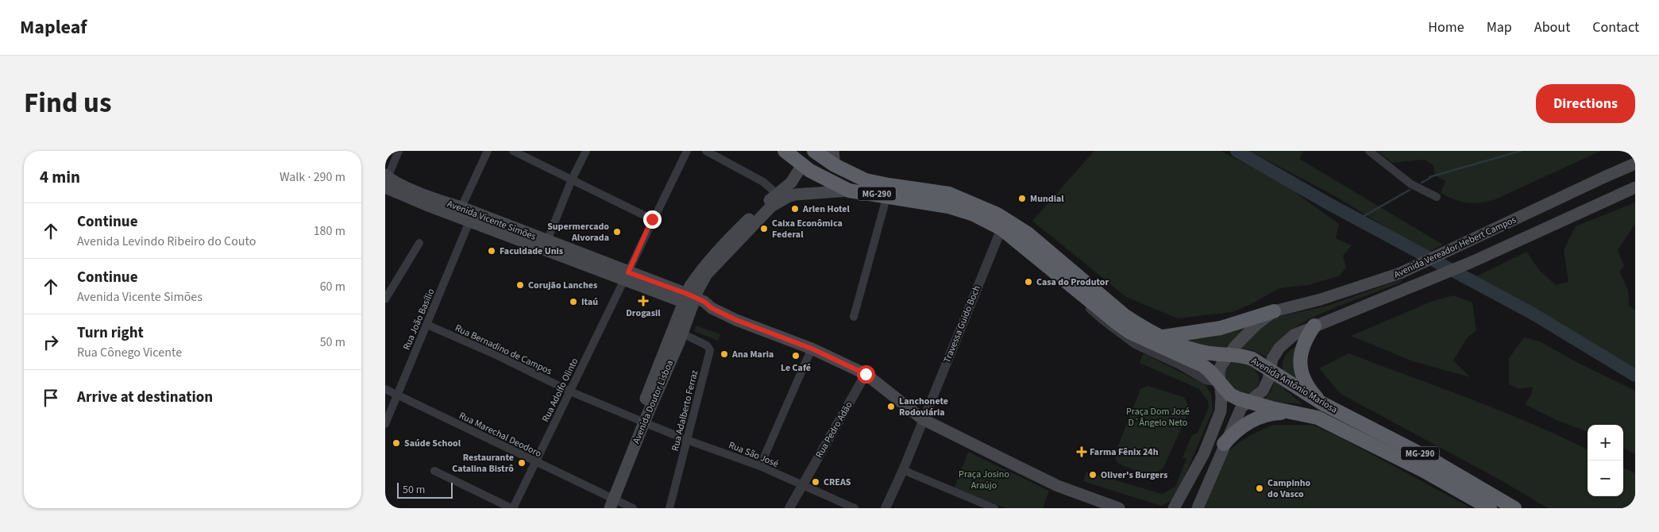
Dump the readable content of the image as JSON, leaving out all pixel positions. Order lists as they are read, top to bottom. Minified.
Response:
{"streets":{"highway":["MG-290","Avenida Antônio Mariosa"],"main road":["Avenida Vicente Simões","Avenida Vereador Hebert Campos","Avenida Doutor Lisboa"],"street":["Rua João Basílio","Travessa Guido Boch","Rua Bernadino de Campos","Rua Adolfo Olinto","Rua Adalberto Ferraz","Rua Pedro Adão","Rua Marechal Deodoro","Rua São José"]},"crossings":[["MG-290","Avenida Vereador Hebert Campos"],["MG-290","Travessa Guido Boch"],["MG-290","Avenida Antônio Mariosa"],["MG-290","Avenida Doutor Lisboa"],["Avenida Vicente Simões","Rua João Basílio"],["Avenida Vicente Simões","Travessa Guido Boch"],["Avenida Vicente Simões","Rua Adolfo Olinto"],["Avenida Vicente Simões","Avenida Doutor Lisboa"],["Avenida Vicente Simões","Rua Pedro Adão"],["Avenida Vereador Hebert Campos","Avenida Antônio Mariosa"],["Rua João Basílio","Rua Bernadino de Campos"],["Rua João Basílio","Rua Marechal Deodoro"],["Rua Bernadino de Campos","Rua Adolfo Olinto"],["Rua Bernadino de Campos","Avenida Doutor Lisboa"],["Rua Bernadino de Campos","Rua São José"],["Rua Adolfo Olinto","Rua Marechal Deodoro"],["Avenida Doutor Lisboa","Rua Adalberto Ferraz"],["Avenida Doutor Lisboa","Rua Marechal Deodoro"],["Avenida Doutor Lisboa","Rua São José"],["Rua Adalberto Ferraz","Rua São José"],["Rua Pedro Adão","Rua São José"]],"parks":["Praça Dom José D´Ângelo Neto","Praça Josino Araújo"],"places":{"other":["Mundial","Arlen Hotel","Caixa Econômica Federal","Supermercado Alvorada","Faculdade Unis","Casa do Produtor","Corujão Lanches","Itaú","Ana Maria","Le Café","Lanchonete Rodoviária","Saúde School","Restaurante Catalina Bistrô","Oliver's Burgers","CREAS","Campinho do Vasco"],"health":["Drogasil","Farma Fênix 24h"]},"scale_bar":"50 m","page":{"header":"Mapleaf","nav":["Home","Map","About","Contact"],"title":"Find us","buttons":"Directions","heading":["4 min","Walk · 290 m"],"list":[["Continue","Avenida Levindo Ribeiro do Couto","180 m"],["Continue","Avenida Vicente Simões","60 m"],["Turn right","Rua Cônego Vicente","50 m"],"Arrive at destination"],"map_buttons":["+","−"],"scale":"50 m"}}
